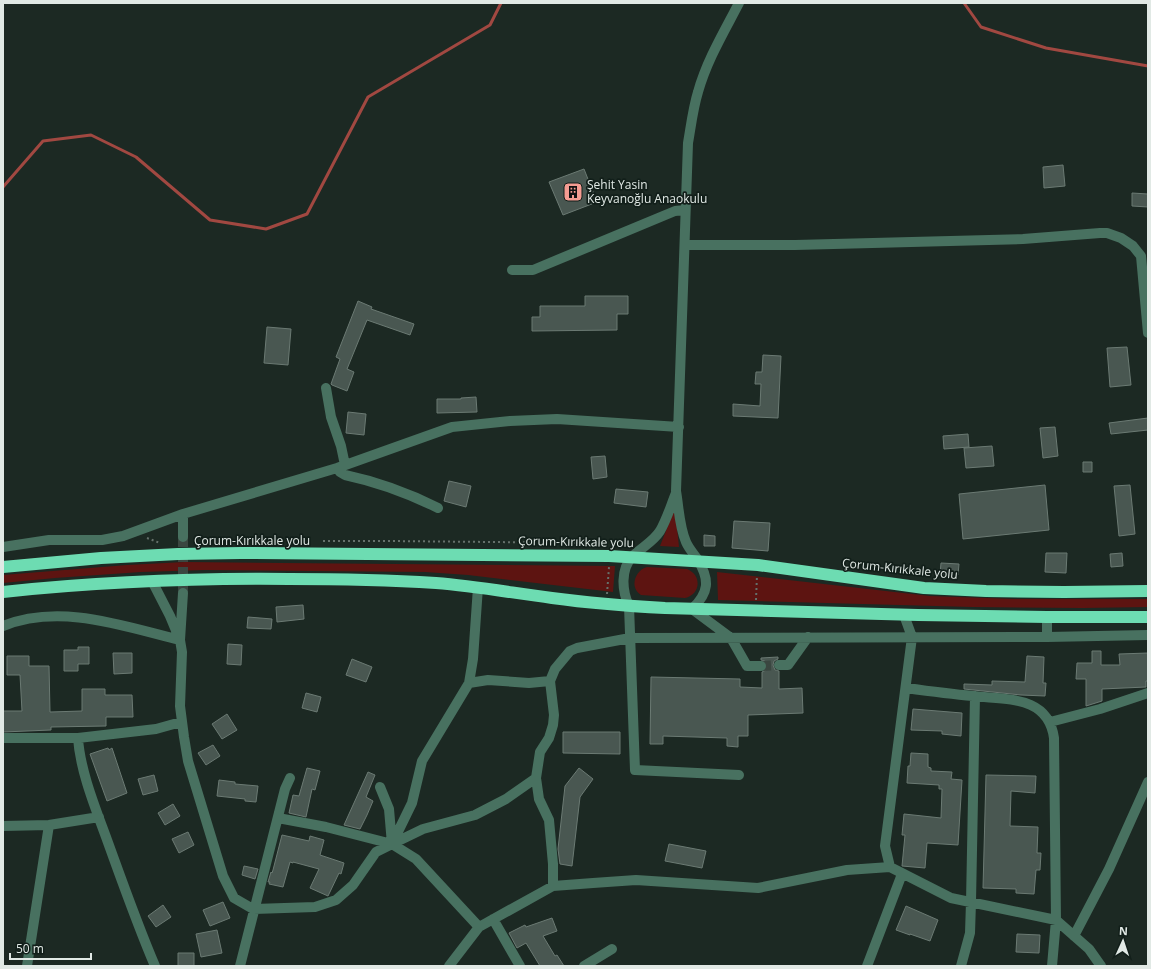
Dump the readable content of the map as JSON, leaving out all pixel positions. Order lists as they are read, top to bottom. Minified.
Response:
{"streets":{"highway":["Çorum-Kırıkkale yolu"]},"places":{"building":["Şehit Yasin Keyvanoğlu Anaokulu"]},"scale_bar":"50 m","north":"top"}
